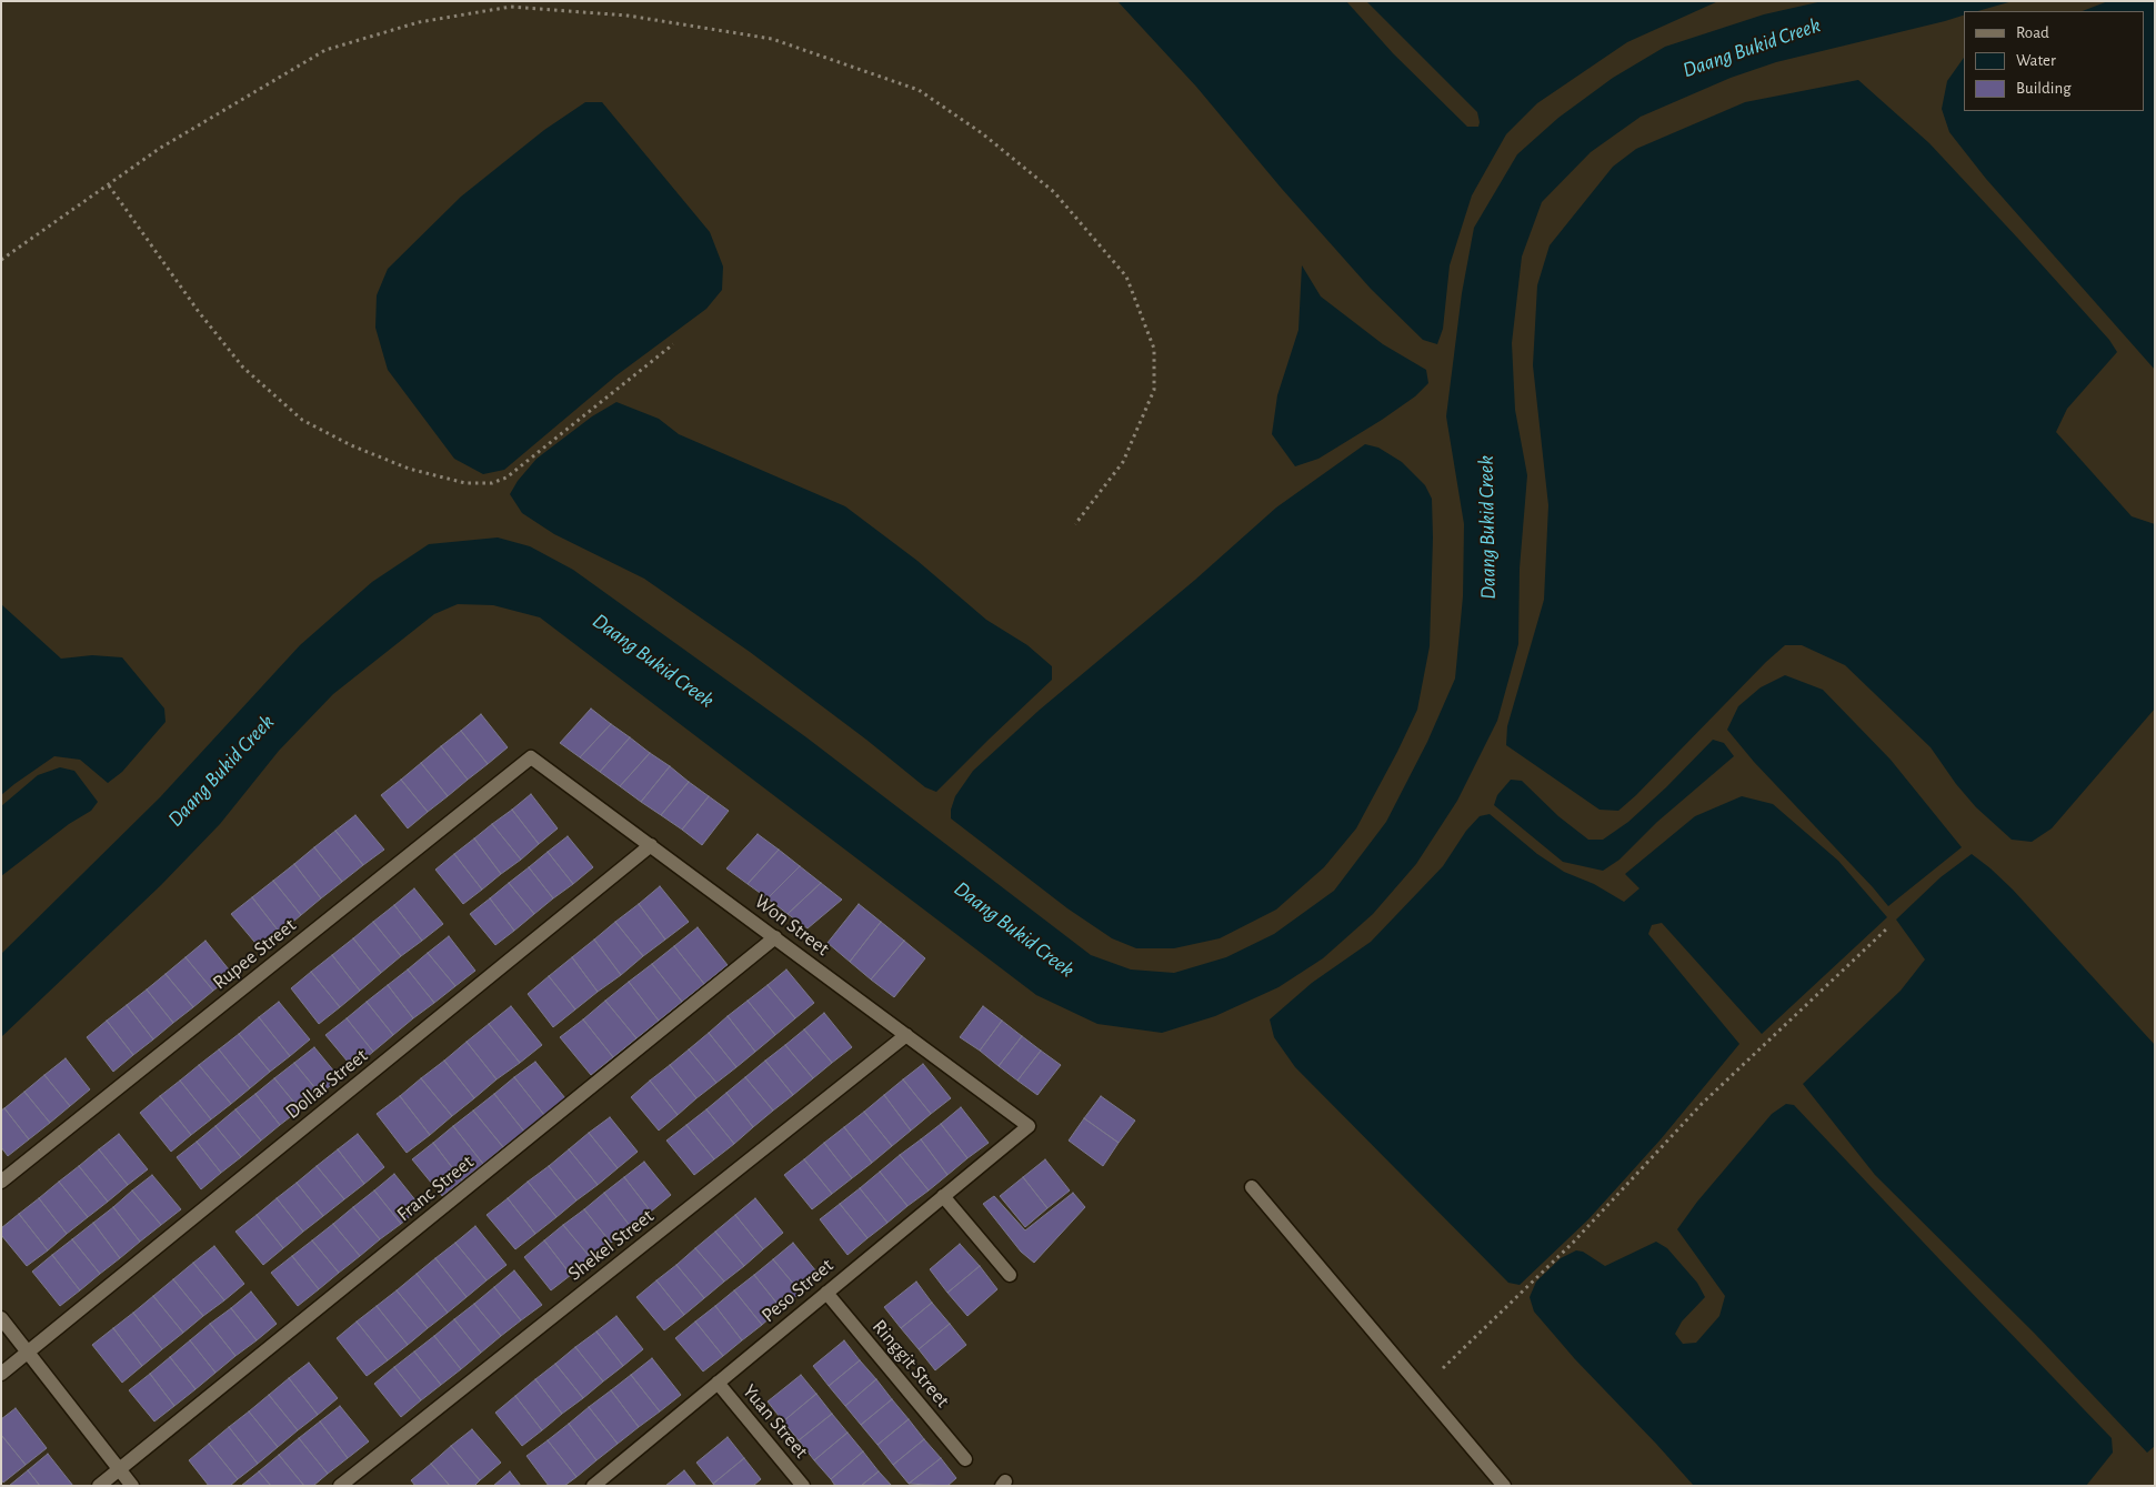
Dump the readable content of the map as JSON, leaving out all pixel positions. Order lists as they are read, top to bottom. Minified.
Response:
{"streets":{"street":["Won Street","Rupee Street","Dollar Street","Franc Street","Shekel Street","Peso Street","Ringgit Street","Yuan Street"]},"crossings":[["Won Street","Rupee Street"],["Won Street","Dollar Street"],["Won Street","Franc Street"],["Won Street","Shekel Street"],["Won Street","Peso Street"],["Peso Street","Ringgit Street"],["Peso Street","Yuan Street"]],"water":["Daang Bukid Creek"],"legend":["Road","Water","Building"]}
